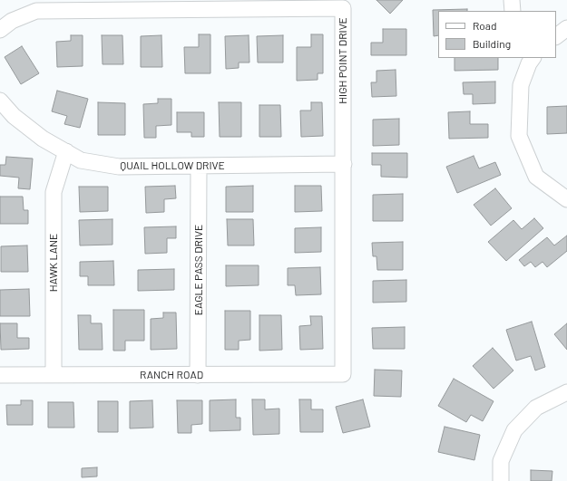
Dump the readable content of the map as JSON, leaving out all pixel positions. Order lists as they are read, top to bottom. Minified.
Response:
{"streets":{"street":["HIGH POINT DRIVE","QUAIL HOLLOW DRIVE","HAWK LANE","EAGLE PASS DRIVE","RANCH ROAD"]},"crossings":[["HIGH POINT DRIVE","QUAIL HOLLOW DRIVE"],["HIGH POINT DRIVE","RANCH ROAD"],["QUAIL HOLLOW DRIVE","HAWK LANE"],["QUAIL HOLLOW DRIVE","EAGLE PASS DRIVE"],["HAWK LANE","RANCH ROAD"],["EAGLE PASS DRIVE","RANCH ROAD"]],"legend":["Road","Building"]}
